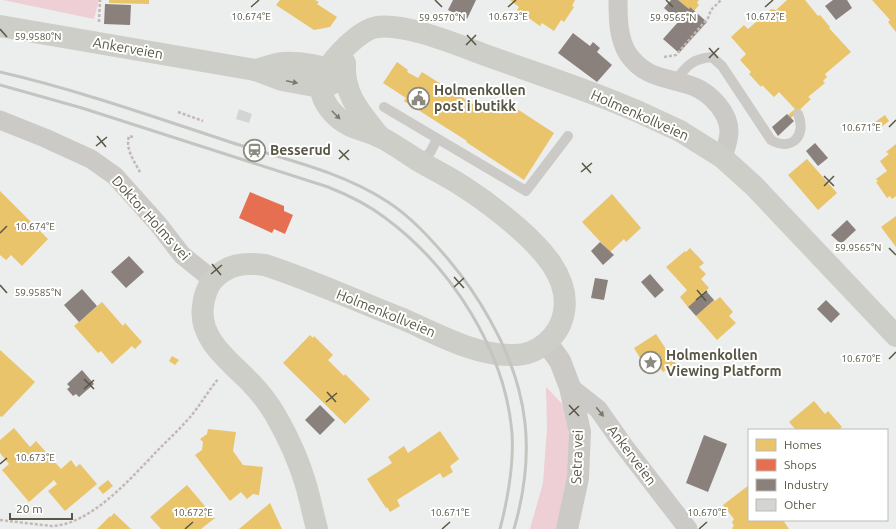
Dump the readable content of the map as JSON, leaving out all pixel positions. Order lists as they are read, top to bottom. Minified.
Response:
{"streets":{"main road":["Ankerveien","Holmenkollveien"],"street":["Doktor Holms vei","Setra vei"]},"crossings":[["Ankerveien","Holmenkollveien"],["Ankerveien","Setra vei"],["Holmenkollveien","Doktor Holms vei"],["Holmenkollveien","Setra vei"]],"one_way":["Ankerveien"],"places":{"public building":["Holmenkollen post i butikk"],"station":["Besserud"],"place":["Holmenkollen Viewing Platform"]},"legend":["Homes","Shops","Industry","Other"],"scale_bar":"20 m","coordinates":["10.674°E","10.673°E","10.672°E","59.9570°N","59.9565°N","59.9580°N","10.671°E","59.9585°N","10.670°E"]}
